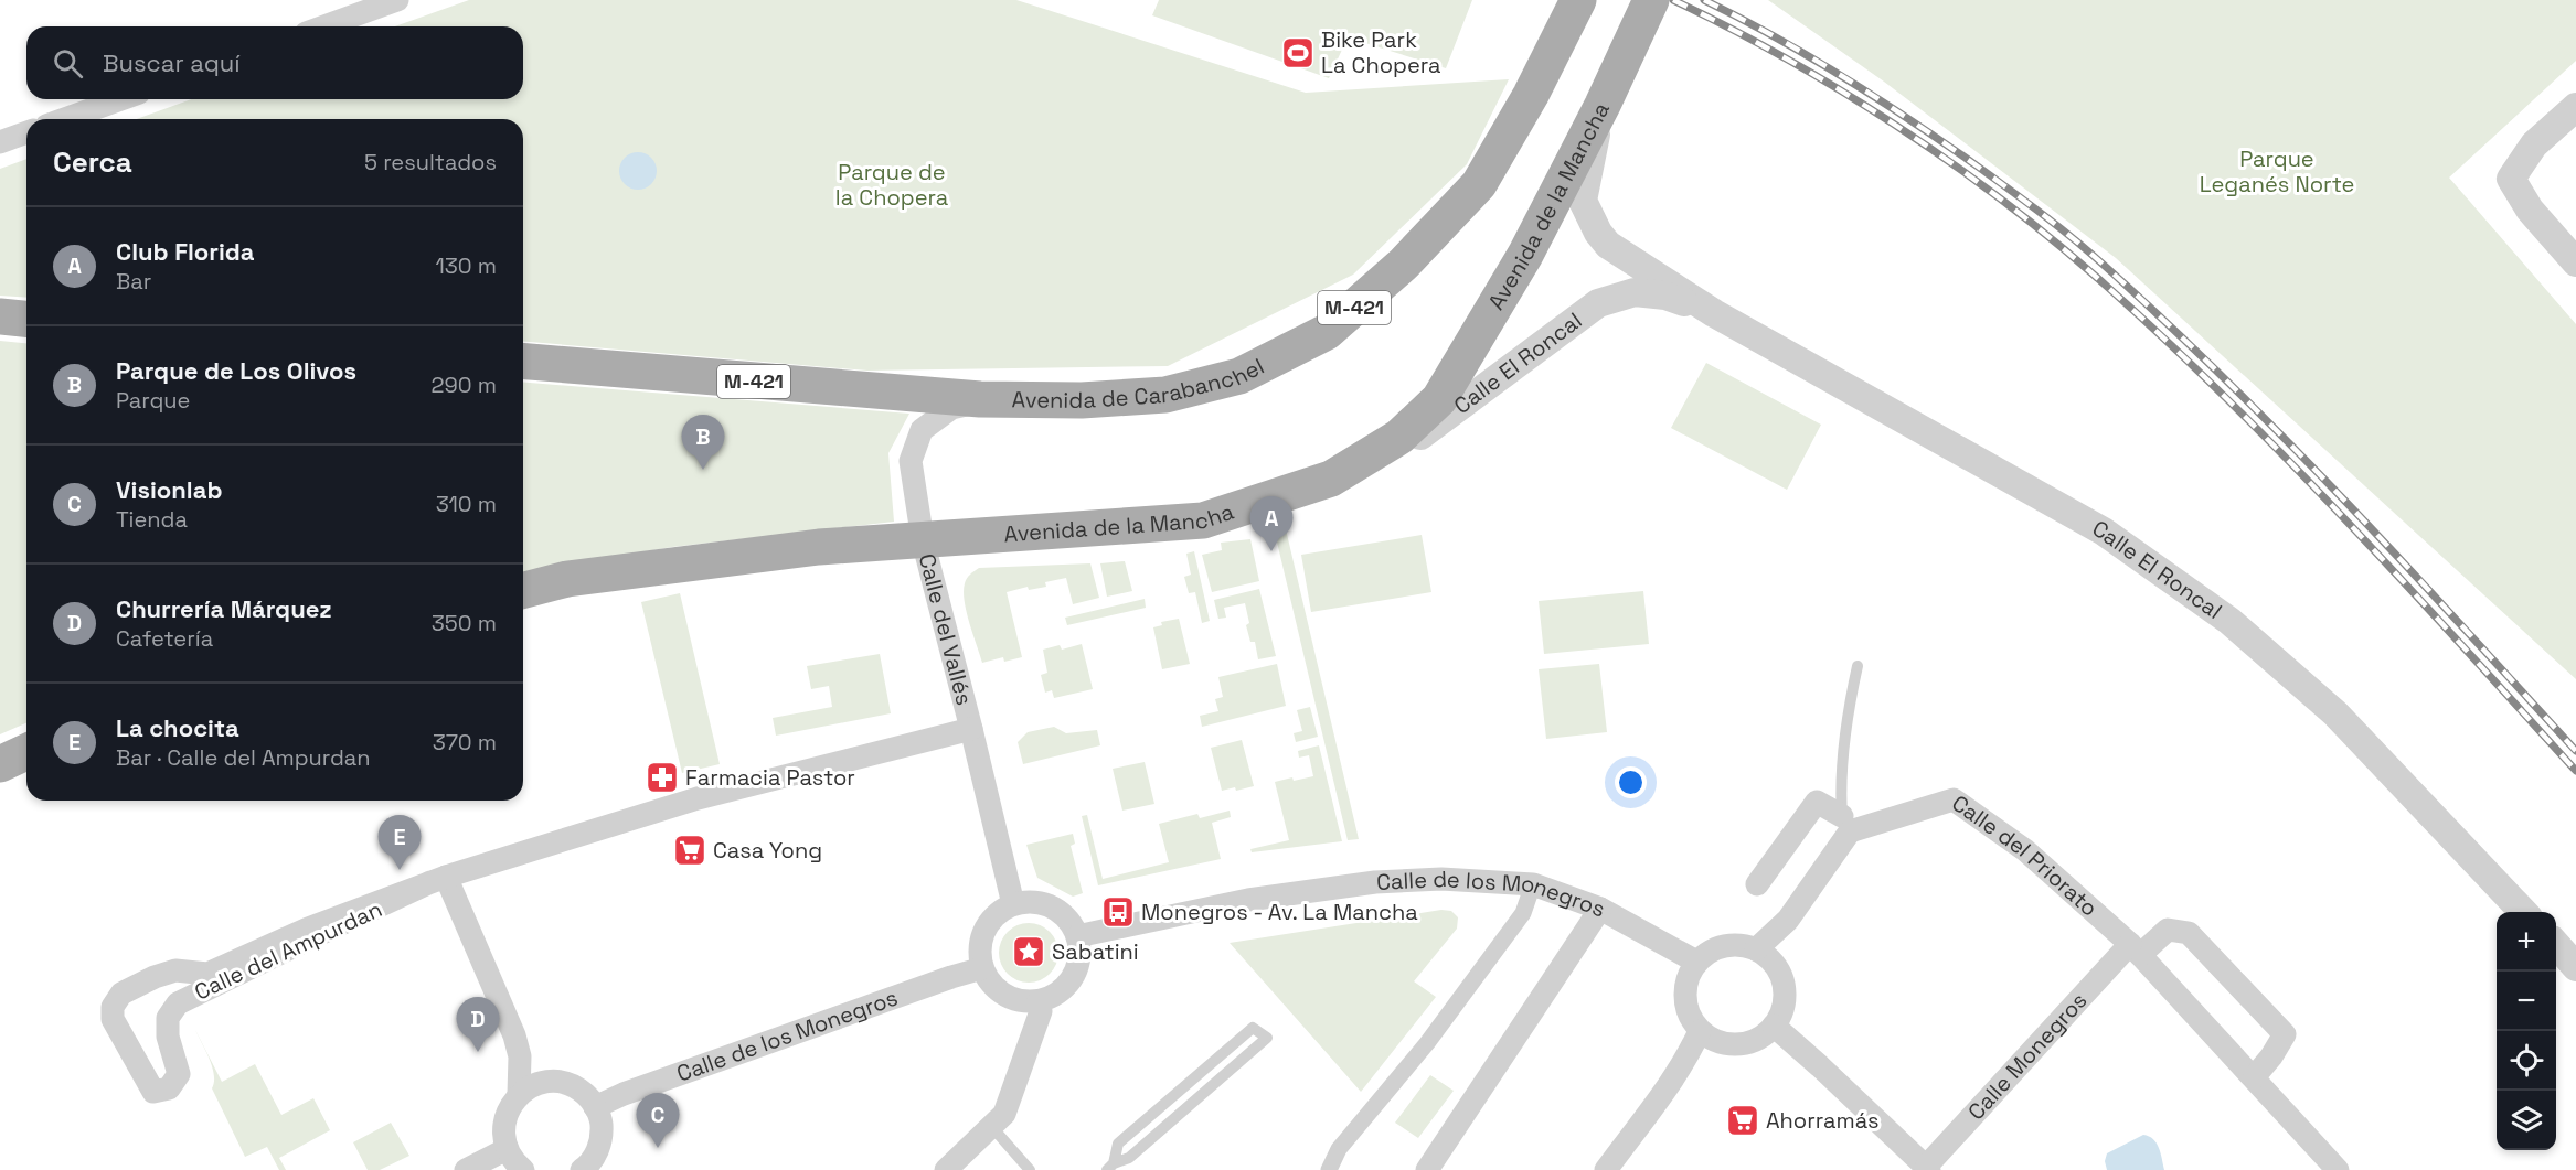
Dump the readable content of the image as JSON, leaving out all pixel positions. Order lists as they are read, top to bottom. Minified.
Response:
{"streets":{"main road":["Avenida de la Mancha","M-421","Avenida de Carabanchel"],"street":["Calle El Roncal","Calle del Vallés","Calle del Priorato","Calle de los Monegros","Calle del Ampurdan","Calle Monegros"]},"crossings":[["Avenida de la Mancha","Calle El Roncal"],["Avenida de la Mancha","Calle del Vallés"],["Avenida de Carabanchel","Calle del Vallés"],["Calle del Vallés","Calle de los Monegros"],["Calle del Vallés","Calle del Ampurdan"],["Calle del Priorato","Calle Monegros"]],"parks":["Parque Leganés Norte","Parque de la Chopera"],"places":{"sports":["Bike Park La Chopera"],"pharmacy":["Farmacia Pastor"],"supermarket":["Casa Yong","Ahorramás"],"bus stop":["Monegros - Av. La Mancha"],"place":["Sabatini"]},"page":{"search":"Buscar aquí","heading":["Cerca","5 resultados"],"list":[{"mark":"A","name":"Club Florida","note":"Bar","value":"130 m"},{"mark":"B","name":"Parque de Los Olivos","note":"Parque","value":"290 m"},{"mark":"C","name":"Visionlab","note":"Tienda","value":"310 m"},{"mark":"D","name":"Churrería Márquez","note":"Cafetería","value":"350 m"},{"mark":"E","name":"La chocita","note":"Bar · Calle del Ampurdan","value":"370 m"}],"pins":["B","A","E","D","C"],"map_buttons":["+","−"]}}
